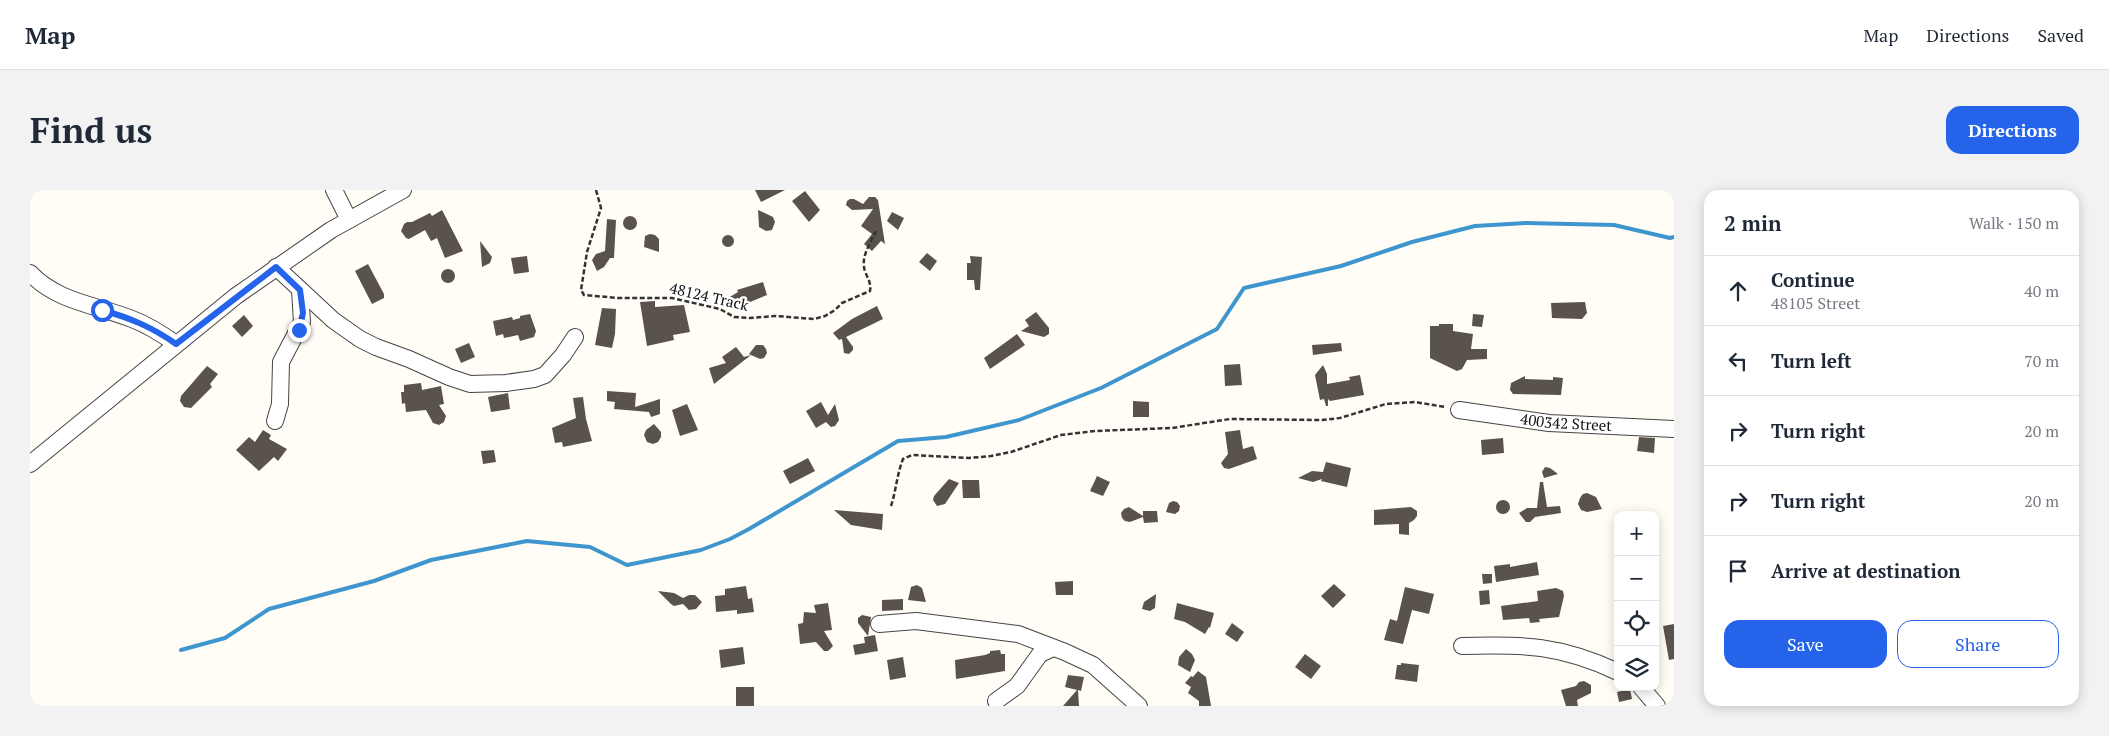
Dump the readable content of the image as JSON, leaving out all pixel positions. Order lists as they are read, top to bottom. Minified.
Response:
{"streets":{"street":["400342 Street"],"path":["48124 Track"]},"page":{"header":"Map","nav":["Map","Directions","Saved"],"buttons":["Directions",["Save","Share"]],"title":"Find us","heading":["2 min","Walk · 150 m"],"list":[["Continue","48105 Street","40 m"],["Turn left","70 m"],["Turn right","20 m"],["Turn right","20 m"],"Arrive at destination"],"map_buttons":["+","−"]}}
